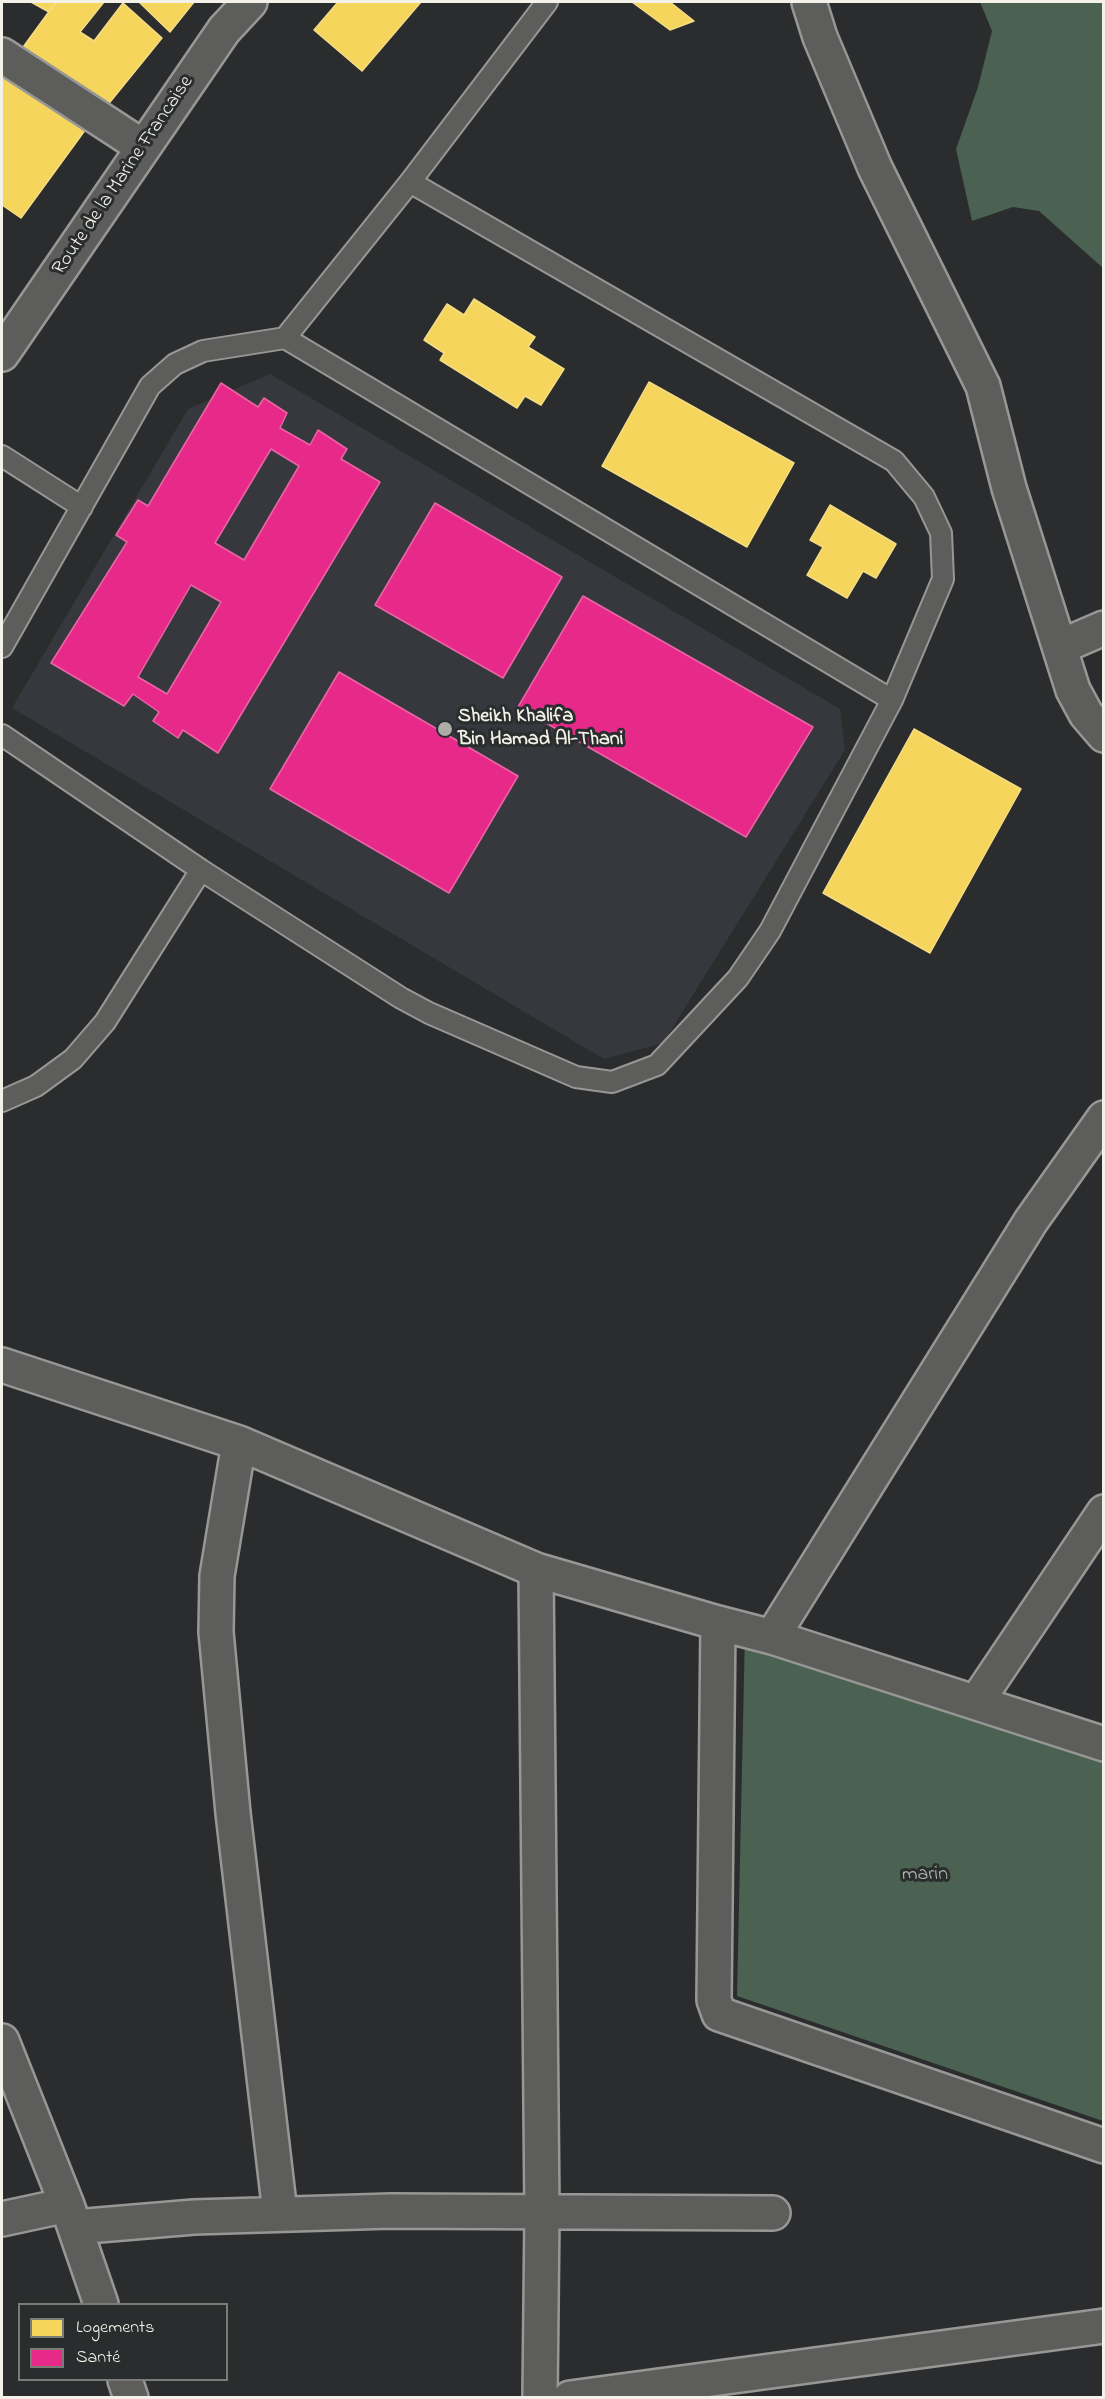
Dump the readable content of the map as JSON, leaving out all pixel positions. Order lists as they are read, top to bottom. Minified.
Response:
{"streets":{"street":["Route de la Marine Francaise"]},"parks":["marin"],"places":["Sheikh Khalifa Bin Hamad Al-Thani"],"legend":["Logements","Santé"]}
